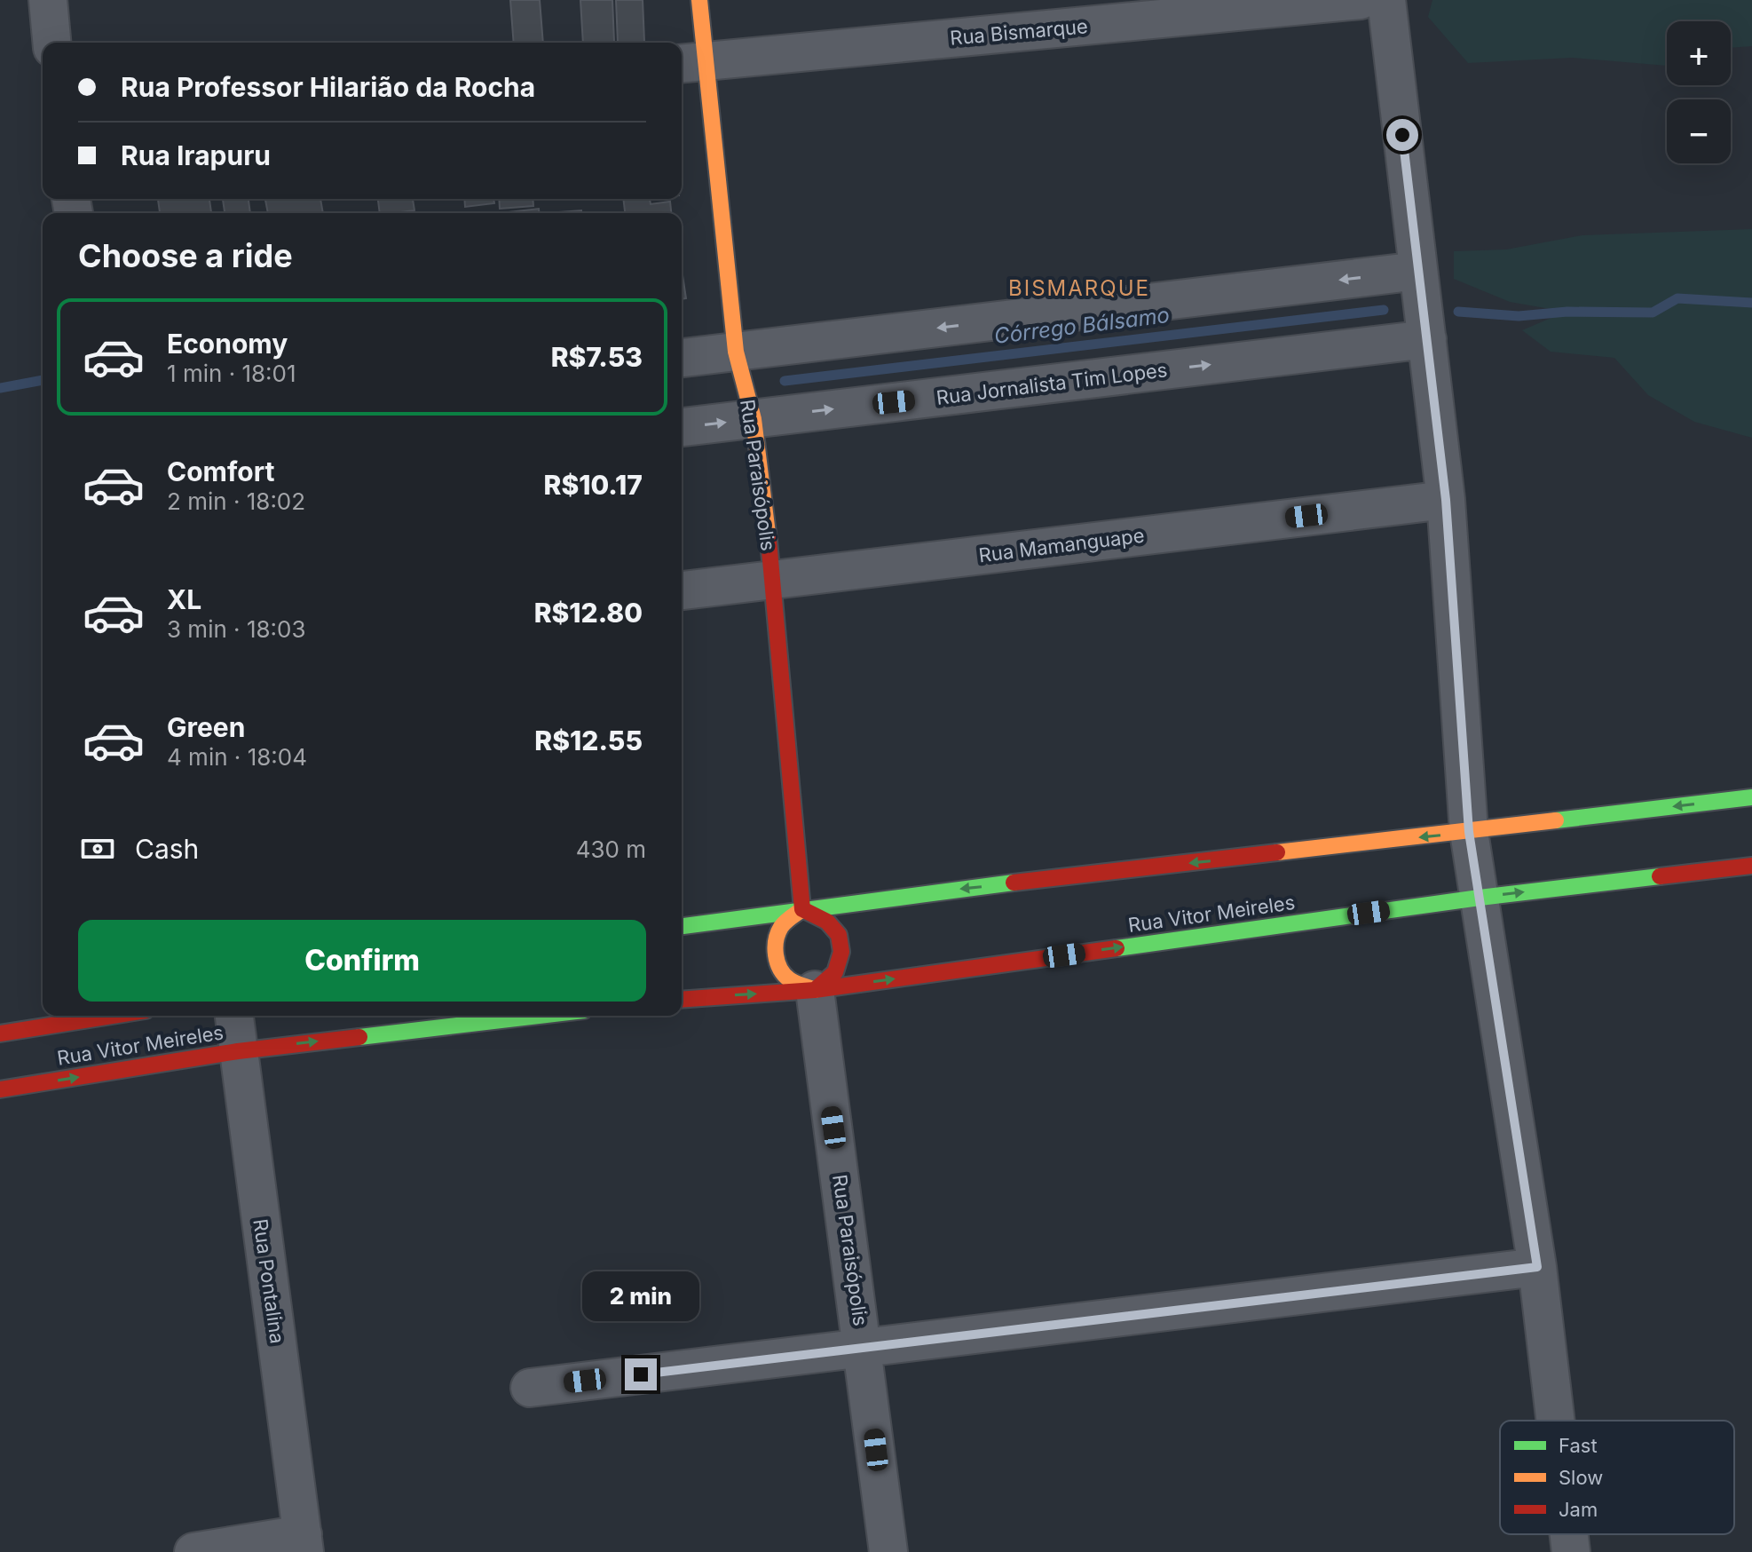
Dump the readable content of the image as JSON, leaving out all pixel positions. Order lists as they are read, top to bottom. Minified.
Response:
{"streets":{"street":["Rua Bismarque","Rua Jornalista Tim Lopes","Rua Paraisópolis","Rua Mamanguape","Rua Vitor Meireles","Rua Pontalina"]},"crossings":[["Rua Bismarque","Rua Paraisópolis"],["Rua Jornalista Tim Lopes","Rua Paraisópolis"],["Rua Paraisópolis","Rua Mamanguape"],["Rua Paraisópolis","Rua Vitor Meireles"],["Rua Vitor Meireles","Rua Pontalina"]],"districts":["BISMARQUE"],"water":["Córrego Bálsamo"],"legend":["Fast","Slow","Jam"],"page":{"map_buttons":["+","−"],"banner":["Rua Professor Hilarião da Rocha","Rua Irapuru"],"heading":"Choose a ride","list":[{"name":"Economy","note":"1 min · 18:01","value":"R$7.53"},{"name":"Comfort","note":"2 min · 18:02","value":"R$10.17"},{"name":"XL","note":"3 min · 18:03","value":"R$12.80"},{"name":"Green","note":"4 min · 18:04","value":"R$12.55"}],"pay":["Cash","430 m"],"buttons":"Confirm","bubble":"2 min"}}
